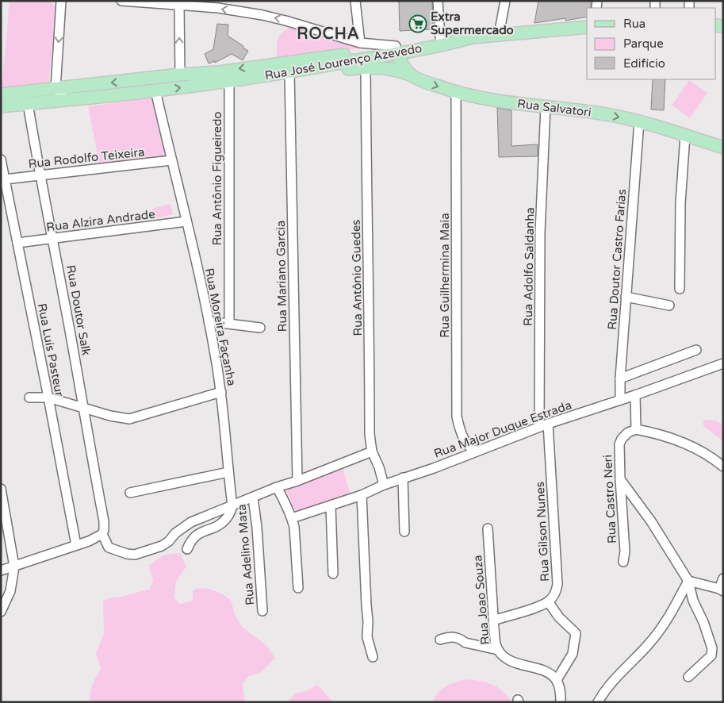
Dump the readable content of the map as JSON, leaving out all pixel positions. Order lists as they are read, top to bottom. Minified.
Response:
{"streets":{"main road":["Rua José Lourenço Azevedo","Rua Salvatori"],"street":["Rua Rodolfo Teixeira","Rua Antônio Figueiredo","Rua Alzira Andrade","Rua Doutor Castro Farias","Rua Adolfo Saldanha","Rua Guilhermina Maia","Rua Mariano Garcia","Rua Antônio Guedes","Rua Doutor Salk","Rua Moreira Façanha","Rua Luís Pasteur","Rua Major Duque Estrada","Rua Castro Neri","Rua Gilson Nunes","Rua Adelino Mata","Rua Joao Souza"]},"crossings":[["Rua José Lourenço Azevedo","Rua Salvatori"],["Rua José Lourenço Azevedo","Rua Antônio Figueiredo"],["Rua José Lourenço Azevedo","Rua Mariano Garcia"],["Rua José Lourenço Azevedo","Rua Doutor Salk"],["Rua José Lourenço Azevedo","Rua Moreira Façanha"],["Rua Salvatori","Rua Doutor Castro Farias"],["Rua Salvatori","Rua Adolfo Saldanha"],["Rua Salvatori","Rua Guilhermina Maia"],["Rua Salvatori","Rua Mariano Garcia"],["Rua Salvatori","Rua Antônio Guedes"],["Rua Rodolfo Teixeira","Rua Doutor Salk"],["Rua Rodolfo Teixeira","Rua Moreira Façanha"],["Rua Rodolfo Teixeira","Rua Luís Pasteur"],["Rua Alzira Andrade","Rua Doutor Salk"],["Rua Alzira Andrade","Rua Moreira Façanha"],["Rua Alzira Andrade","Rua Luís Pasteur"],["Rua Doutor Castro Farias","Rua Major Duque Estrada"],["Rua Adolfo Saldanha","Rua Major Duque Estrada"],["Rua Guilhermina Maia","Rua Major Duque Estrada"],["Rua Antônio Guedes","Rua Major Duque Estrada"],["Rua Major Duque Estrada","Rua Gilson Nunes"]],"districts":["ROCHA"],"places":{"supermarket":["Extra Supermercado"]},"legend":["Rua","Parque","Edifício"]}
